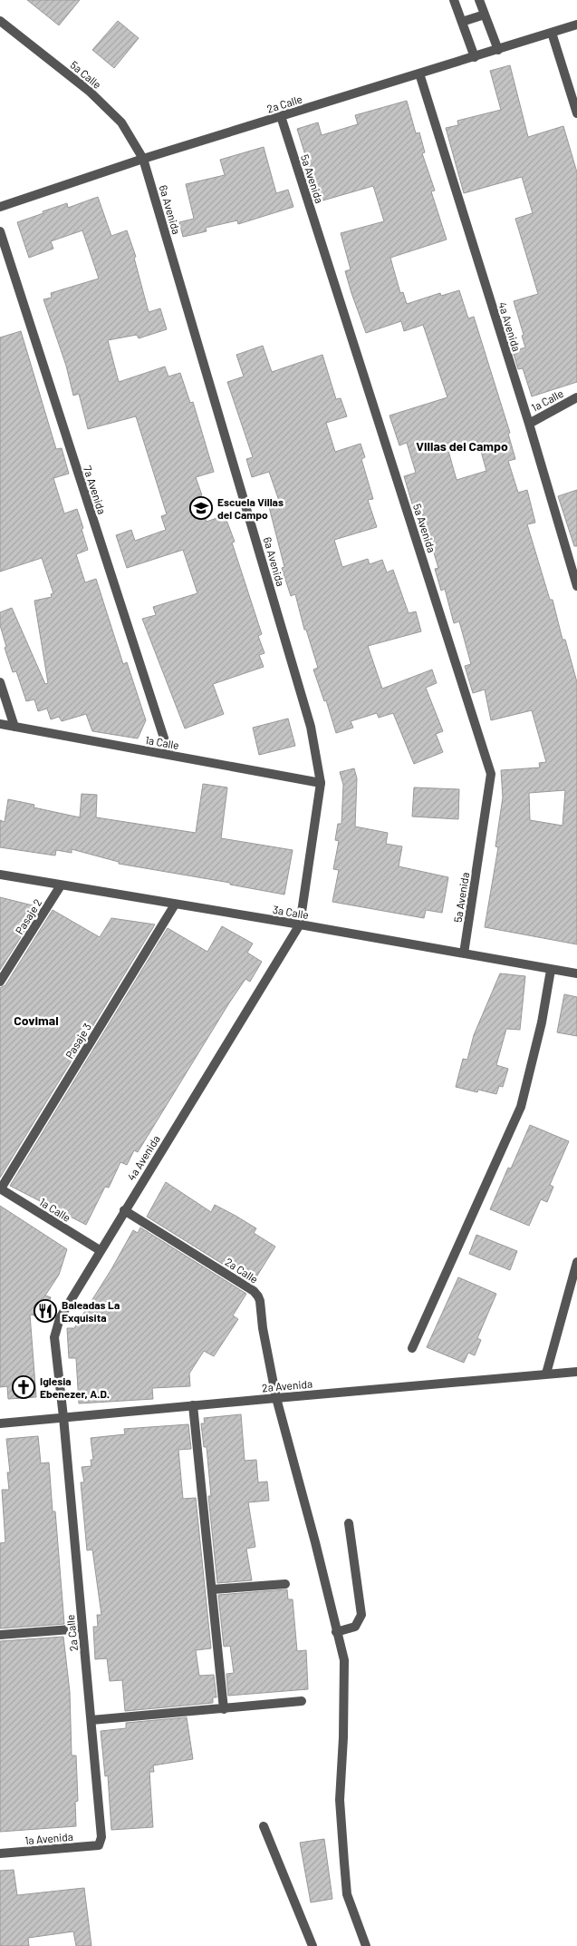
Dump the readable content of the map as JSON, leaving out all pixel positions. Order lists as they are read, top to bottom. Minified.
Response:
{"streets":{"street":["5a Calle","2a Calle","5a Avenida","6a Avenida","4a Avenida","1a Calle","7a Avenida","3a Calle","Pasaje 2","Pasaje 3","2a Avenida","1a Avenida"]},"crossings":[["5a Calle","2a Calle"],["5a Calle","6a Avenida"],["2a Calle","5a Avenida"],["2a Calle","6a Avenida"],["2a Calle","4a Avenida"],["2a Calle","2a Avenida"],["2a Calle","1a Avenida"],["5a Avenida","3a Calle"],["6a Avenida","4a Avenida"],["6a Avenida","1a Calle"],["6a Avenida","3a Calle"],["4a Avenida","1a Calle"],["4a Avenida","3a Calle"],["4a Avenida","2a Avenida"],["1a Calle","7a Avenida"],["1a Calle","Pasaje 3"],["3a Calle","Pasaje 2"],["3a Calle","Pasaje 3"]],"districts":["Villas del Campo","Covimal"],"places":{"school or university":["Escuela Villas del Campo"],"restaurant":["Baleadas La Exquisita"],"church":["Iglesia Ebenezer, A.D."]}}
